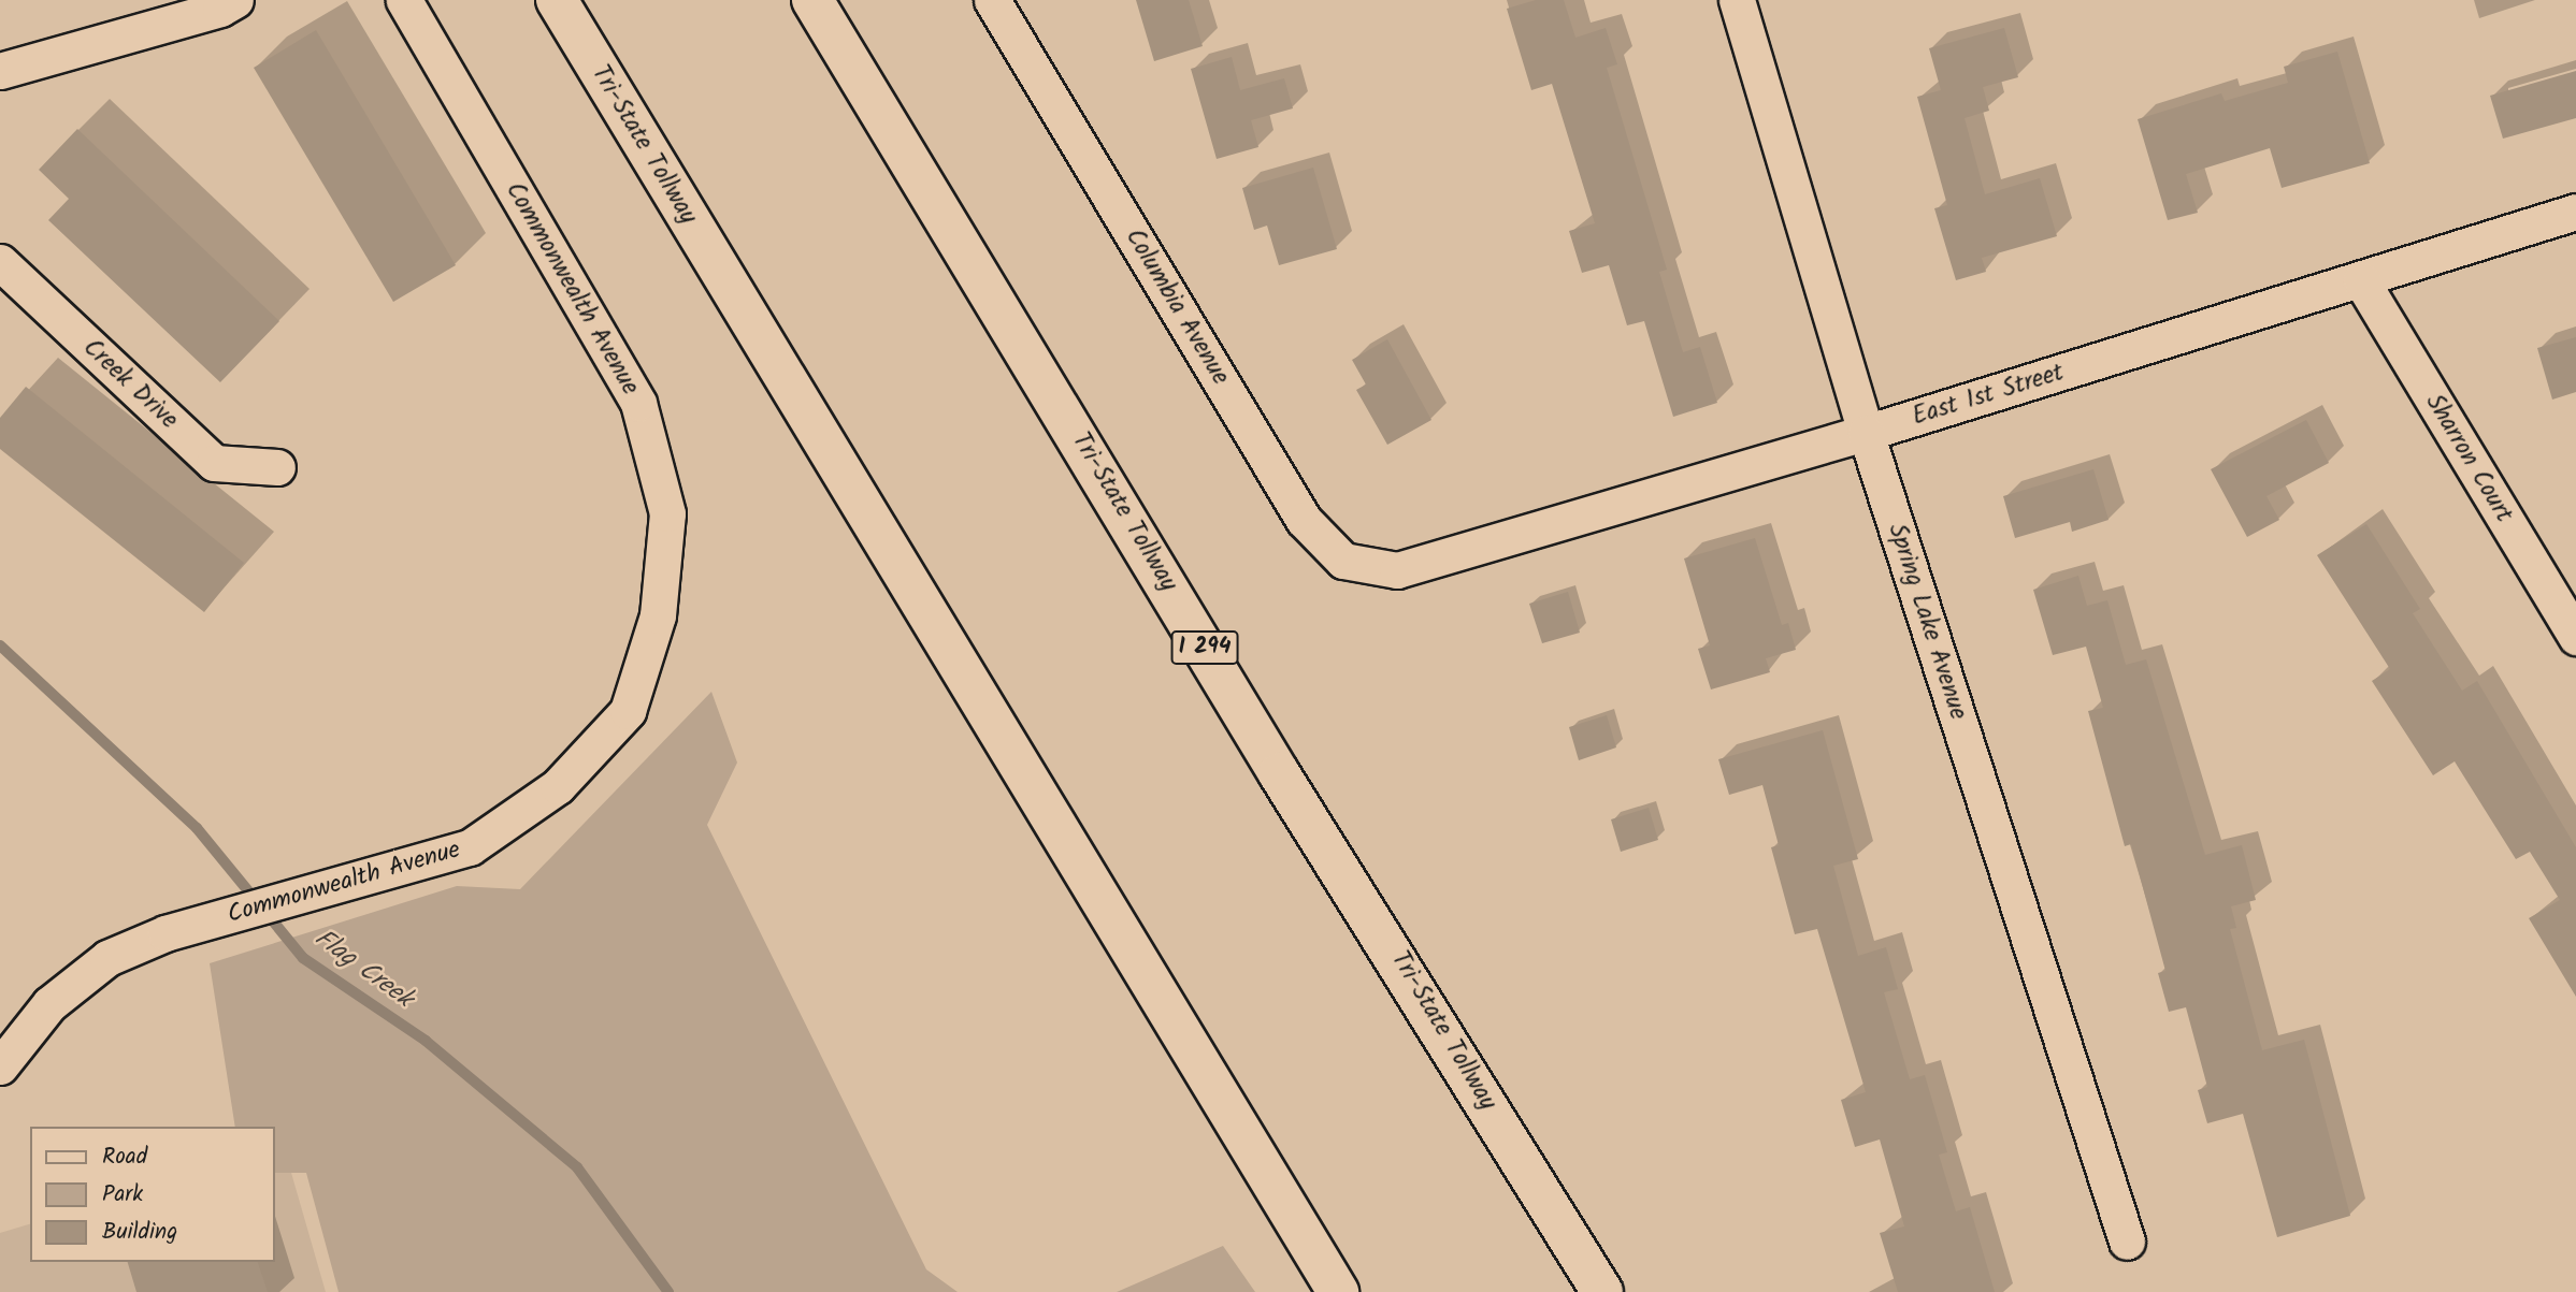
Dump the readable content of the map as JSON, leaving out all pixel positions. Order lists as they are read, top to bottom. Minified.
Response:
{"streets":{"highway":["Tri-State Tollway","I 294"],"street":["Commonwealth Avenue","Columbia Avenue","Creek Drive","East 1st Street","Sharron Court","Spring Lake Avenue"]},"crossings":[["Columbia Avenue","East 1st Street"],["East 1st Street","Sharron Court"],["East 1st Street","Spring Lake Avenue"]],"water":["Flag Creek"],"legend":["Road","Park","Building"]}
